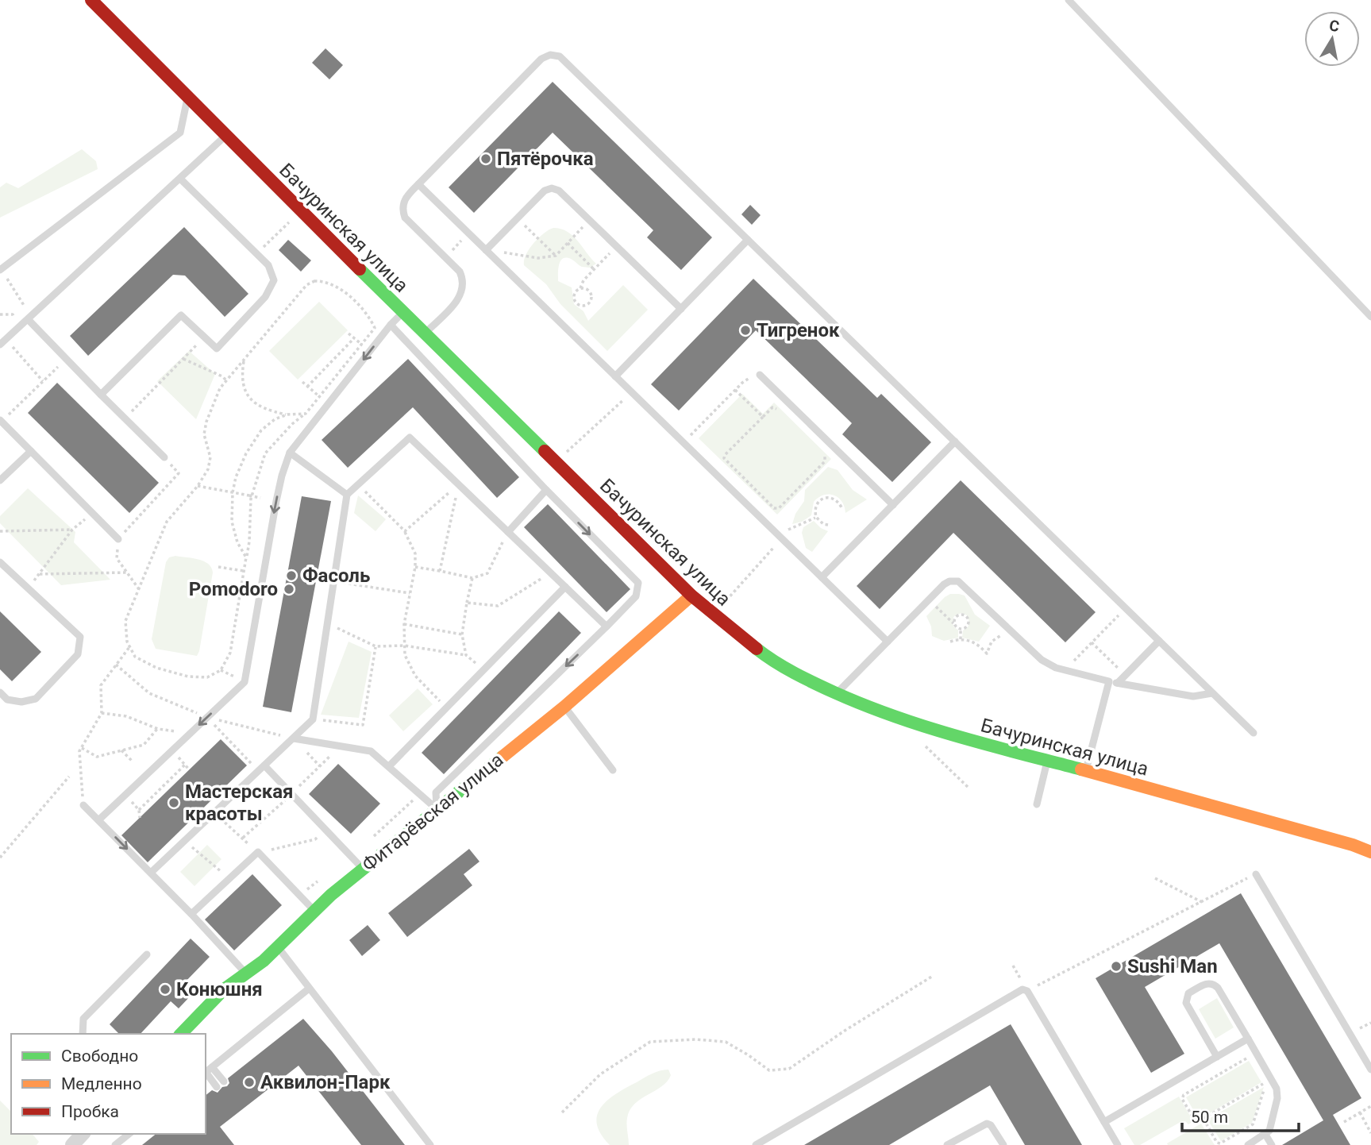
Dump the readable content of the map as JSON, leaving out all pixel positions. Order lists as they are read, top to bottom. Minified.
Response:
{"streets":{"street":["Бачуринская улица","Фитарёвская улица"]},"crossings":[["Бачуринская улица","Фитарёвская улица"]],"places":["Пятёрочка","Тигренок","Фасоль","Pomodoro","Мастерская красоты","Sushi Man","Конюшня","Аквилон-Парк"],"legend":["Свободно","Медленно","Пробка"],"scale_bar":"50 m","north":"top"}
